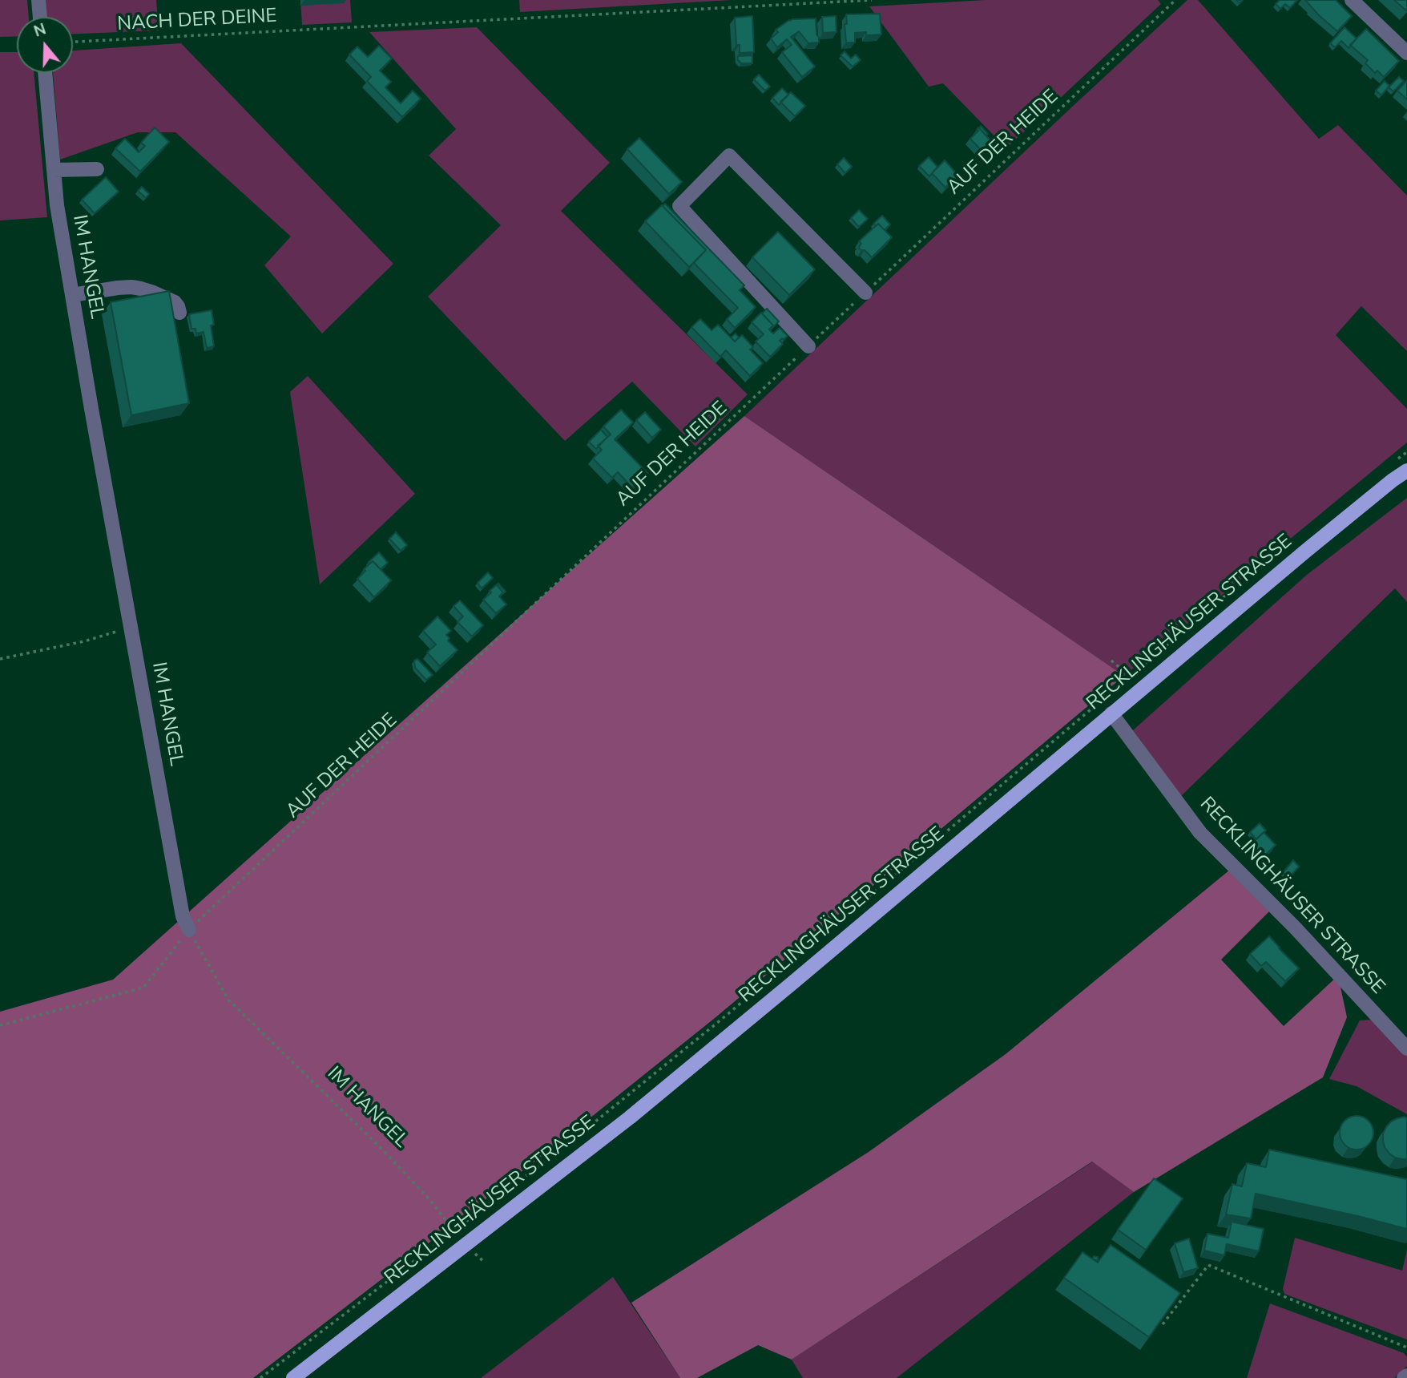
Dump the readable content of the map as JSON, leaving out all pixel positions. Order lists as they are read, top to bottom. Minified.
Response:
{"streets":{"main road":["RECKLINGHÄUSER STRASSE"],"street":["IM HANGEL"],"path":["NACH DER DEINE","AUF DER HEIDE"]},"crossings":[["AUF DER HEIDE","IM HANGEL"],["IM HANGEL","RECKLINGHÄUSER STRASSE"]],"north":"top"}
